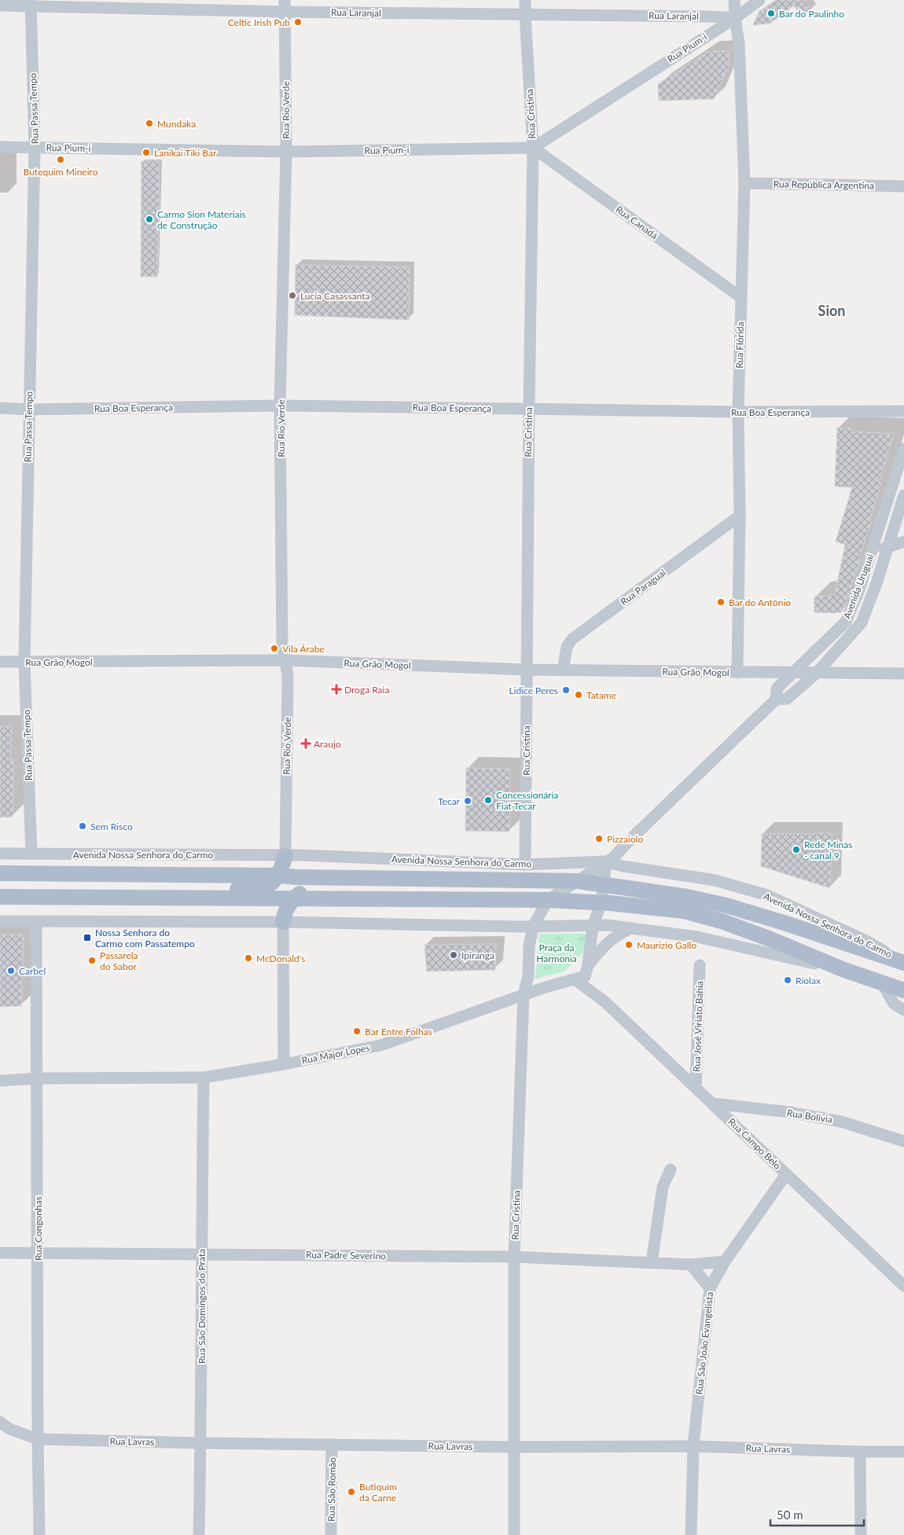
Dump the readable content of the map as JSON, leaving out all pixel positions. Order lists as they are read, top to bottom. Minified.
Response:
{"streets":{"main road":["Avenida Nossa Senhora do Carmo"],"street":["Rua Laranjal","Rua Pium-i","Rua Passa Tempo","Rua Rio Verde","Rua Cristina","Rua República Argentina","Rua Canadá","Rua Flórida","Rua Boa Esperança","Avenida Uruguai","Rua Paraguai","Rua Grão Mogol","Rua José Viriato Bahia","Rua Major Lopes","Rua Bolívia","Rua Campo Belo","Rua Congonhas","Rua Padre Severino","Rua São Domingos do Prata","Rua São João Evangelista","Rua Lavras","Rua São Romão"]},"crossings":[["Rua Laranjal","Rua Pium-i"],["Rua Laranjal","Rua Passa Tempo"],["Rua Laranjal","Rua Rio Verde"],["Rua Laranjal","Rua Cristina"],["Rua Laranjal","Rua Flórida"],["Rua Pium-i","Rua Passa Tempo"],["Rua Pium-i","Rua Rio Verde"],["Rua Pium-i","Rua Cristina"],["Rua Pium-i","Rua Canadá"],["Rua Pium-i","Rua Flórida"],["Rua Passa Tempo","Rua Boa Esperança"],["Rua Passa Tempo","Rua Grão Mogol"],["Rua Passa Tempo","Avenida Nossa Senhora do Carmo"],["Rua Rio Verde","Rua Boa Esperança"],["Rua Rio Verde","Rua Grão Mogol"],["Rua Rio Verde","Avenida Nossa Senhora do Carmo"],["Rua Cristina","Rua Canadá"],["Rua Cristina","Rua Boa Esperança"],["Rua Cristina","Avenida Uruguai"],["Rua Cristina","Rua Grão Mogol"],["Rua Cristina","Avenida Nossa Senhora do Carmo"],["Rua Cristina","Rua Major Lopes"],["Rua Cristina","Rua Padre Severino"],["Rua Cristina","Rua Lavras"],["Rua República Argentina","Rua Flórida"],["Rua Canadá","Rua Flórida"],["Rua Flórida","Rua Boa Esperança"],["Rua Flórida","Rua Paraguai"],["Rua Flórida","Rua Grão Mogol"],["Avenida Uruguai","Rua Grão Mogol"],["Avenida Uruguai","Avenida Nossa Senhora do Carmo"],["Rua Paraguai","Rua Grão Mogol"],["Rua José Viriato Bahia","Rua Campo Belo"],["Rua Major Lopes","Rua Campo Belo"],["Rua Major Lopes","Rua Congonhas"],["Rua Major Lopes","Rua São Domingos do Prata"],["Rua Bolívia","Rua Campo Belo"],["Rua Campo Belo","Rua São João Evangelista"],["Rua Congonhas","Rua Padre Severino"],["Rua Congonhas","Rua Lavras"],["Rua Padre Severino","Rua São Domingos do Prata"],["Rua Padre Severino","Rua São João Evangelista"],["Rua São Domingos do Prata","Rua Lavras"],["Rua São João Evangelista","Rua Lavras"],["Rua Lavras","Rua São Romão"]],"districts":["Sion"],"parks":["Praça da Harmonia"],"places":{"other":["Bar do Paulinho","Celtic Irish Pub","Mundaka","Lanikai Tiki Bar","Butequim Mineiro","Carmo Sion Materiais de Construção","Lucia Casassanta","Bar do Antônio","Vila Árabe","Lidice Peres","Tatame","Concessionária Fiat Tecar","Tecar","Sem Risco","Pizzaiolo","Rede Minas - canal 9","Maurizio Gallo","Ipiranga","McDonald's","Passarela do Sabor","Carbel","Riolax","Bar Entre Folhas","Butiquim da Carne"],"health":["Droga Raia","Araujo"],"transit":["Nossa Senhora do Carmo com Passatempo"]},"scale_bar":"50 m"}
